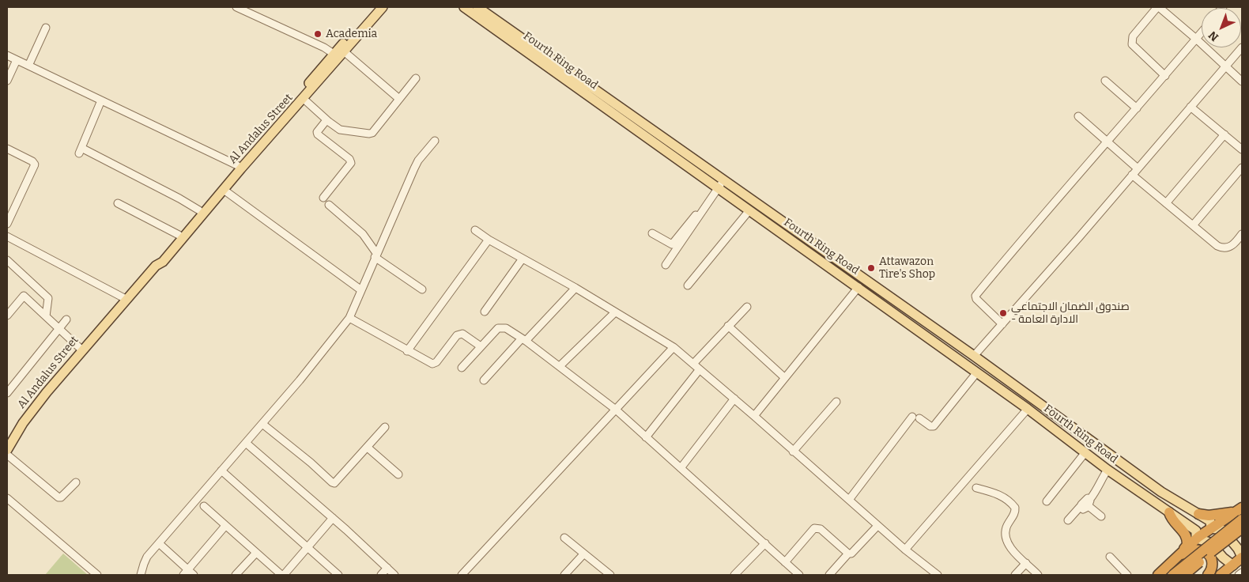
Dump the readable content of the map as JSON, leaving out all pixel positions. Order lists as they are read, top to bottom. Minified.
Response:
{"streets":{"main road":["Fourth Ring Road","Al Andalus Street"]},"places":["Academia","Attawazon Tire's Shop","صندوق الضمان الاجتماعي - الادارة العامة"],"north":"bottom left"}
